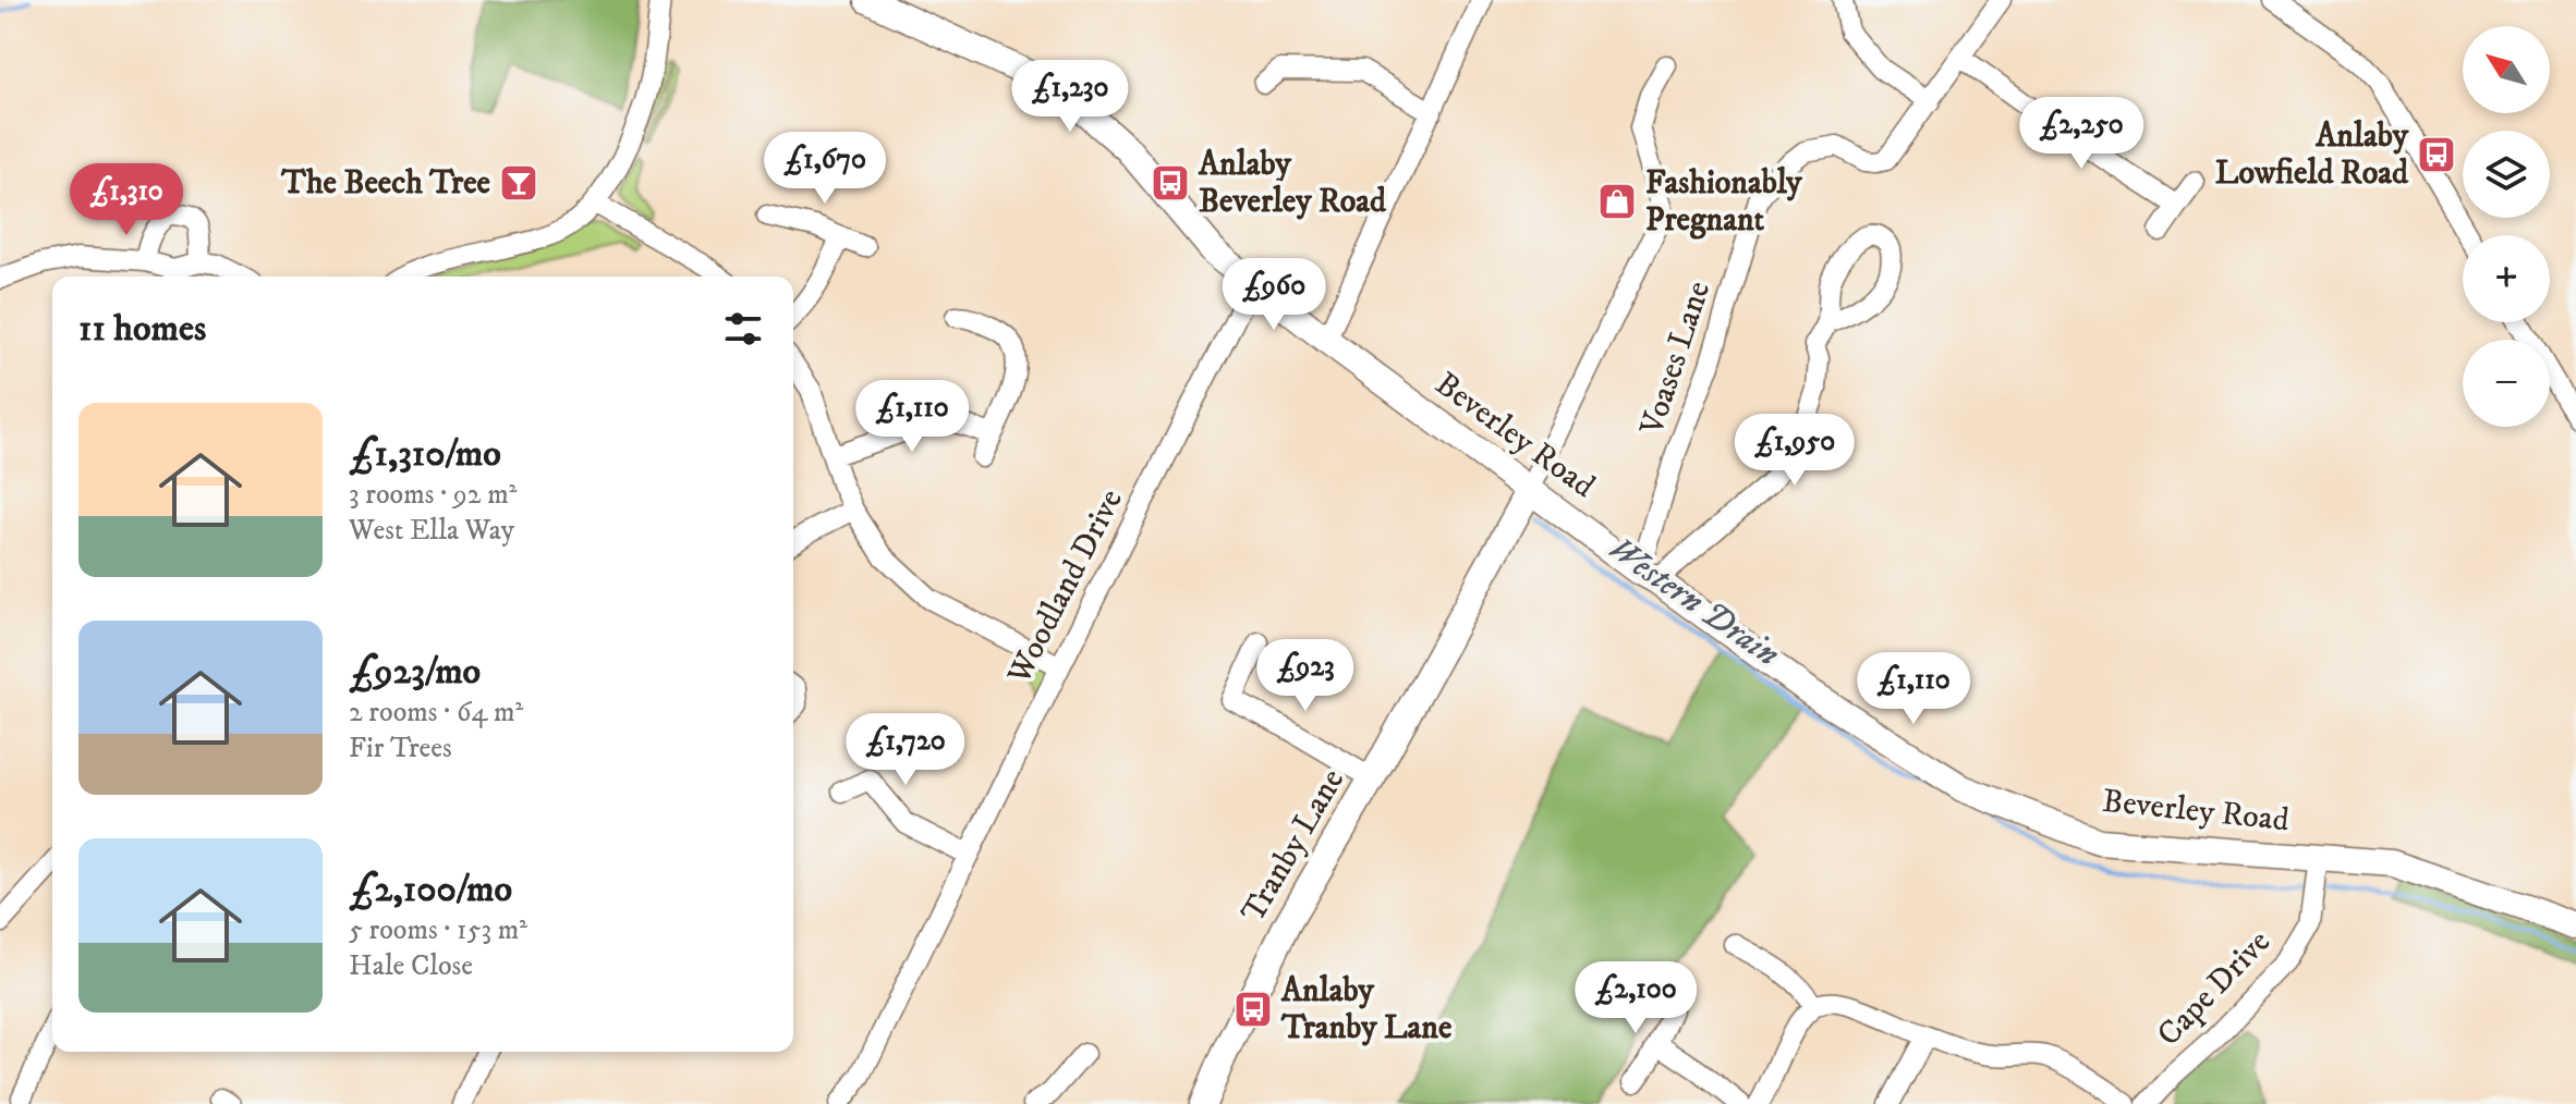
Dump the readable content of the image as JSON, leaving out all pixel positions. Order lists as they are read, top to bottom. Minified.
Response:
{"streets":{"main road":["Beverley Road","Tranby Lane"],"street":["Voases Lane","Woodland Drive","Cape Drive"]},"crossings":[["Voases Lane","Beverley Road"],["Beverley Road","Woodland Drive"],["Beverley Road","Tranby Lane"],["Beverley Road","Cape Drive"]],"water":["Western Drain"],"places":{"bus stop":["Anlaby Lowfield Road","Anlaby Beverley Road","Anlaby Tranby Lane"],"bar":["The Beech Tree"],"shop":["Fashionably Pregnant"]},"north":"top left","page":{"map_buttons":["+","−"],"price":["£1,230","£2,250","£1,670","£1,310","£960","£1,110","£1,950","£923","£1,110","£1,720","£2,100"],"heading":"11 homes","list":[{"name":"£1,310/mo","note":"3 rooms · 92 m² · West Ella Way"},{"name":"£923/mo","note":"2 rooms · 64 m² · Fir Trees"},{"name":"£2,100/mo","note":"5 rooms · 153 m² · Hale Close"}]}}
